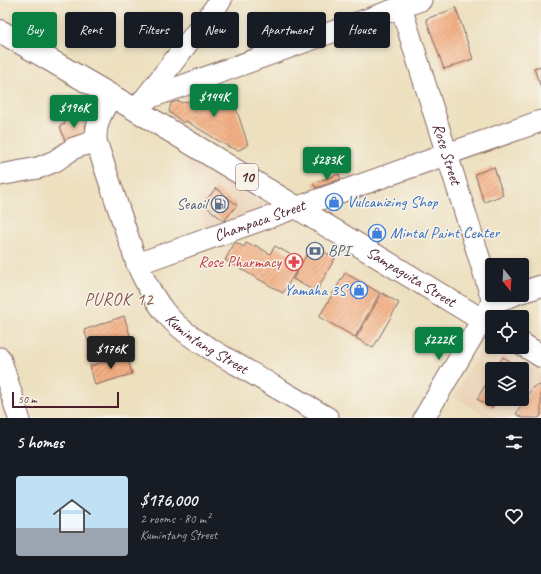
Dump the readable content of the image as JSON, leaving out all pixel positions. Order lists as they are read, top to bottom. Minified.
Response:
{"streets":{"highway":["10","Sampaguita Street"],"street":["Rose Street","Champaca Street","Kumintang Street"]},"crossings":[["Rose Street","Champaca Street"],["Champaca Street","Sampaguita Street"],["Champaca Street","Kumintang Street"],["Sampaguita Street","Kumintang Street"]],"districts":["PUROK 12"],"places":{"shop":["Vulcanizing Shop","Mintal Paint Center","Yamaha 3S"],"fuel station":["Seaoil"],"bank":["BPI"],"pharmacy":["Rose Pharmacy"]},"scale_bar":"50 m","north":"bottom","page":{"chip":["Buy","Rent","Filters","New","Apartment","House"],"price":["$144K","$196K","$283K","$222K","$176K"],"scale":"50 m","heading":"5 homes","list":[{"name":"$176,000","note":"2 rooms · 80 m² · Kumintang Street"}]}}
